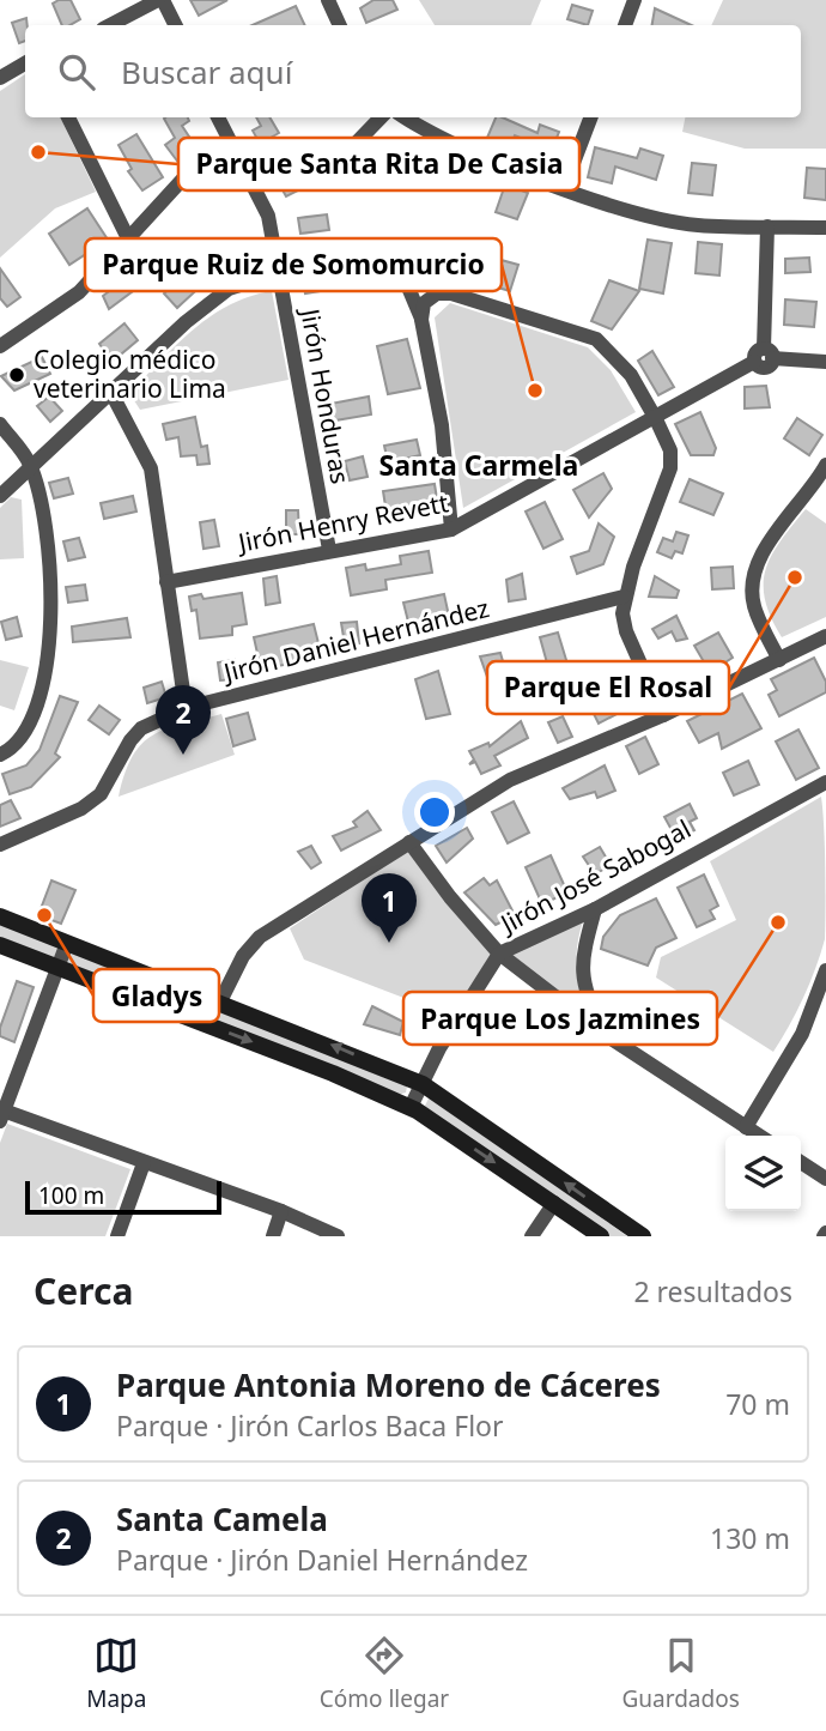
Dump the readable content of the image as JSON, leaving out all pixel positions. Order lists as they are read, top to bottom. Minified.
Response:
{"streets":{"street":["Jirón Honduras","Jirón Henry Revett","Jirón Daniel Hernández","Jirón José Sabogal"]},"crossings":[["Jirón Honduras","Jirón Henry Revett"]],"districts":["Santa Carmela"],"places":["Parque Santa Rita De Casia","Colegio médico veterinario Lima","Parque Ruiz de Somomurcio","Parque El Rosal","Gladys","Parque Los Jazmines"],"scale_bar":"100 m","page":{"search":"Buscar aquí","pins":["2","1"],"scale":"100 m","heading":["Cerca","2 resultados"],"list":[{"mark":"1","name":"Parque Antonia Moreno de Cáceres","note":"Parque · Jirón Carlos Baca Flor","value":"70 m"},{"mark":"2","name":"Santa Camela","note":"Parque · Jirón Daniel Hernández","value":"130 m"}],"nav":["Mapa","Cómo llegar","Guardados"]}}
